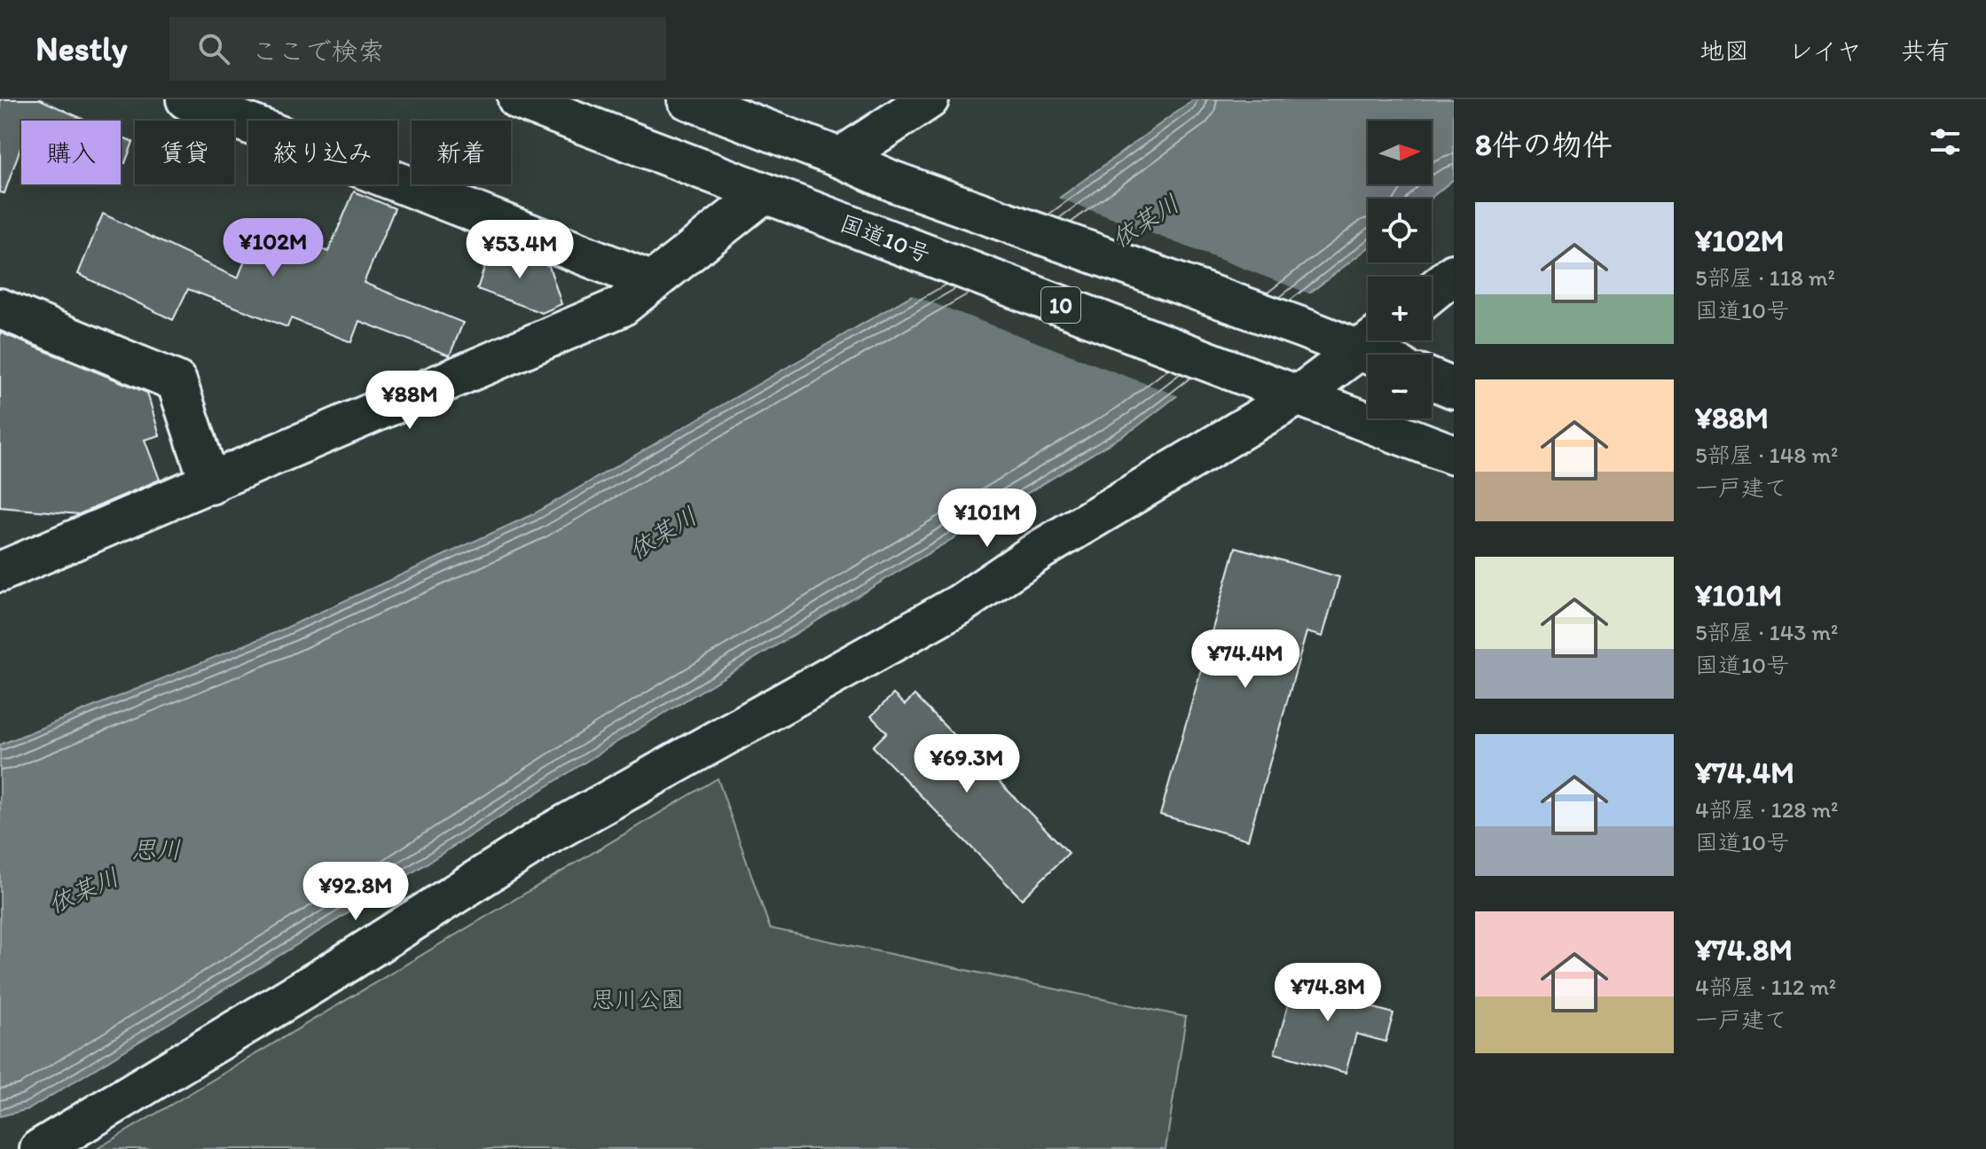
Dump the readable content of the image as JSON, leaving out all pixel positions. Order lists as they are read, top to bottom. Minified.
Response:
{"streets":{"main road":["国道10号","10"]},"crossings":[["国道10号","10"]],"water":["依某川","思川"],"parks":["思川公園"],"north":"right","page":{"header":"Nestly","search":"ここで検索","nav":["地図","レイヤ","共有"],"heading":"8件の物件","map_buttons":["+","−"],"chip":["購入","賃貸","絞り込み","新着"],"list":[{"name":"¥102M","note":"5部屋 · 118 m² · 国道10号"},{"name":"¥88M","note":"5部屋 · 148 m² · 一戸建て"},{"name":"¥101M","note":"5部屋 · 143 m² · 国道10号"},{"name":"¥74.4M","note":"4部屋 · 128 m² · 国道10号"},{"name":"¥74.8M","note":"4部屋 · 112 m² · 一戸建て"}],"price":["¥102M","¥53.4M","¥88M","¥101M","¥74.4M","¥69.3M","¥92.8M","¥74.8M"]}}
